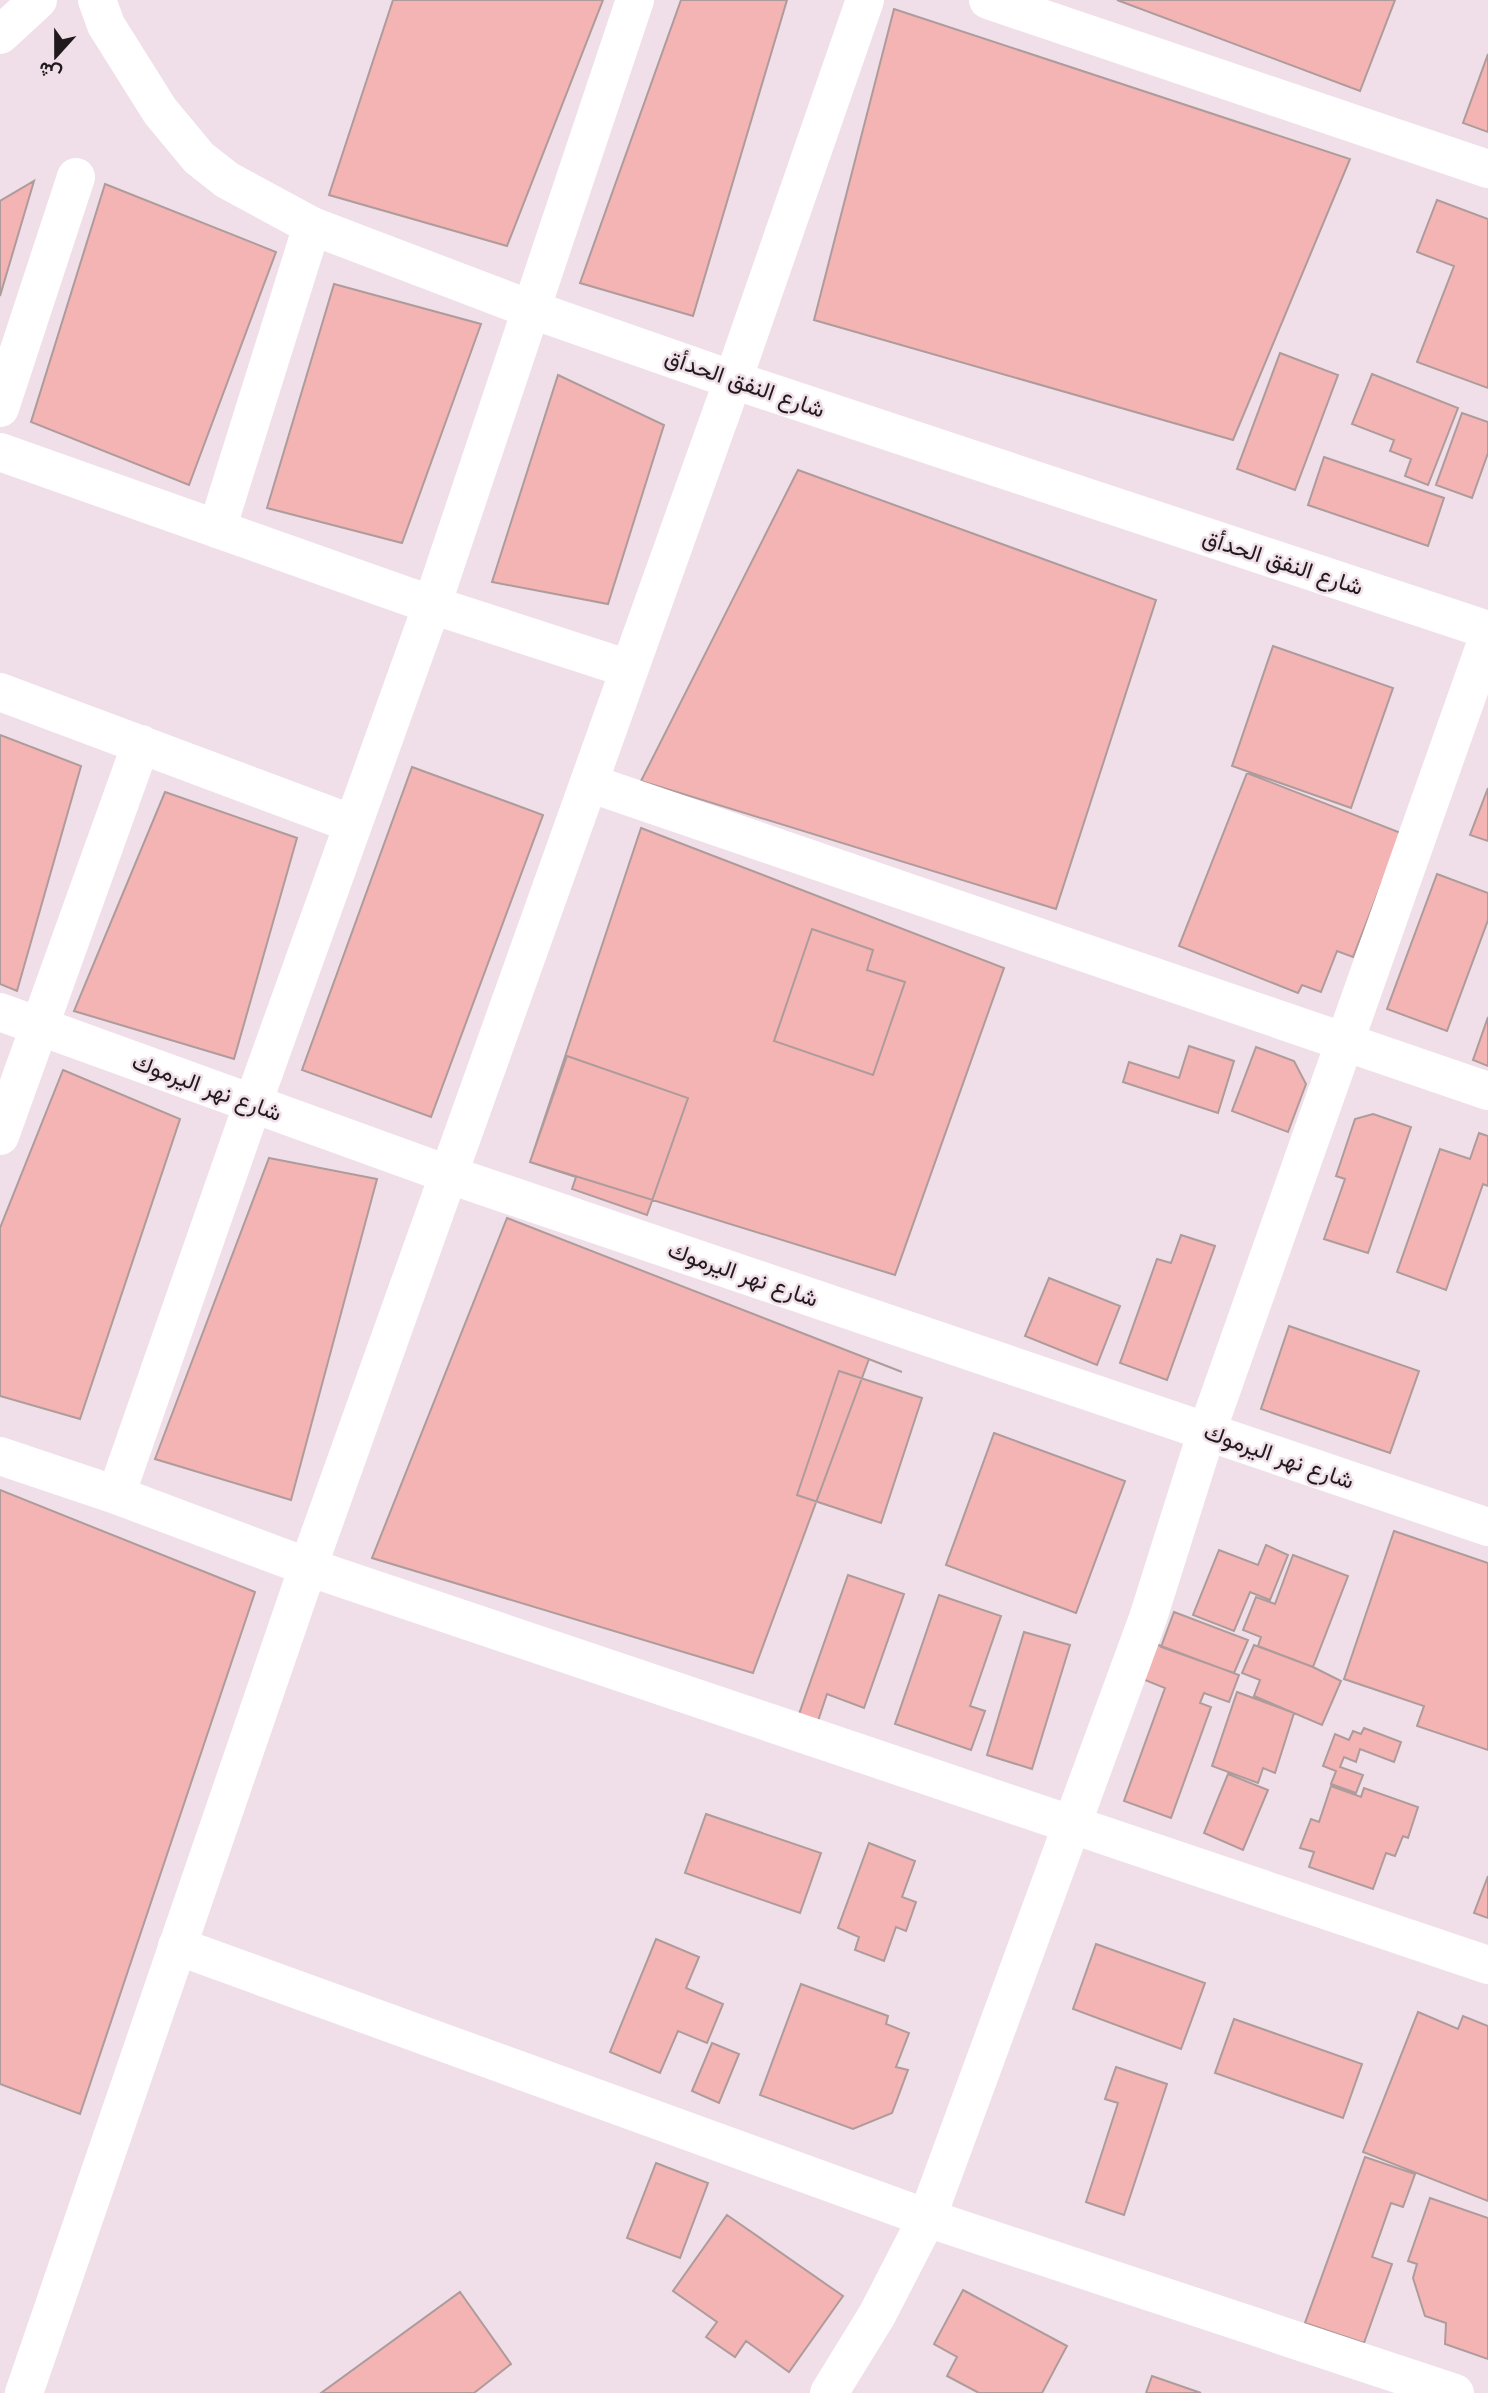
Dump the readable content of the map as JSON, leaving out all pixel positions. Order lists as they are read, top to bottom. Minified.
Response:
{"streets":{"street":["شارع النفق الحدأق","شارع نهر اليرموك"]},"north":"bottom"}
